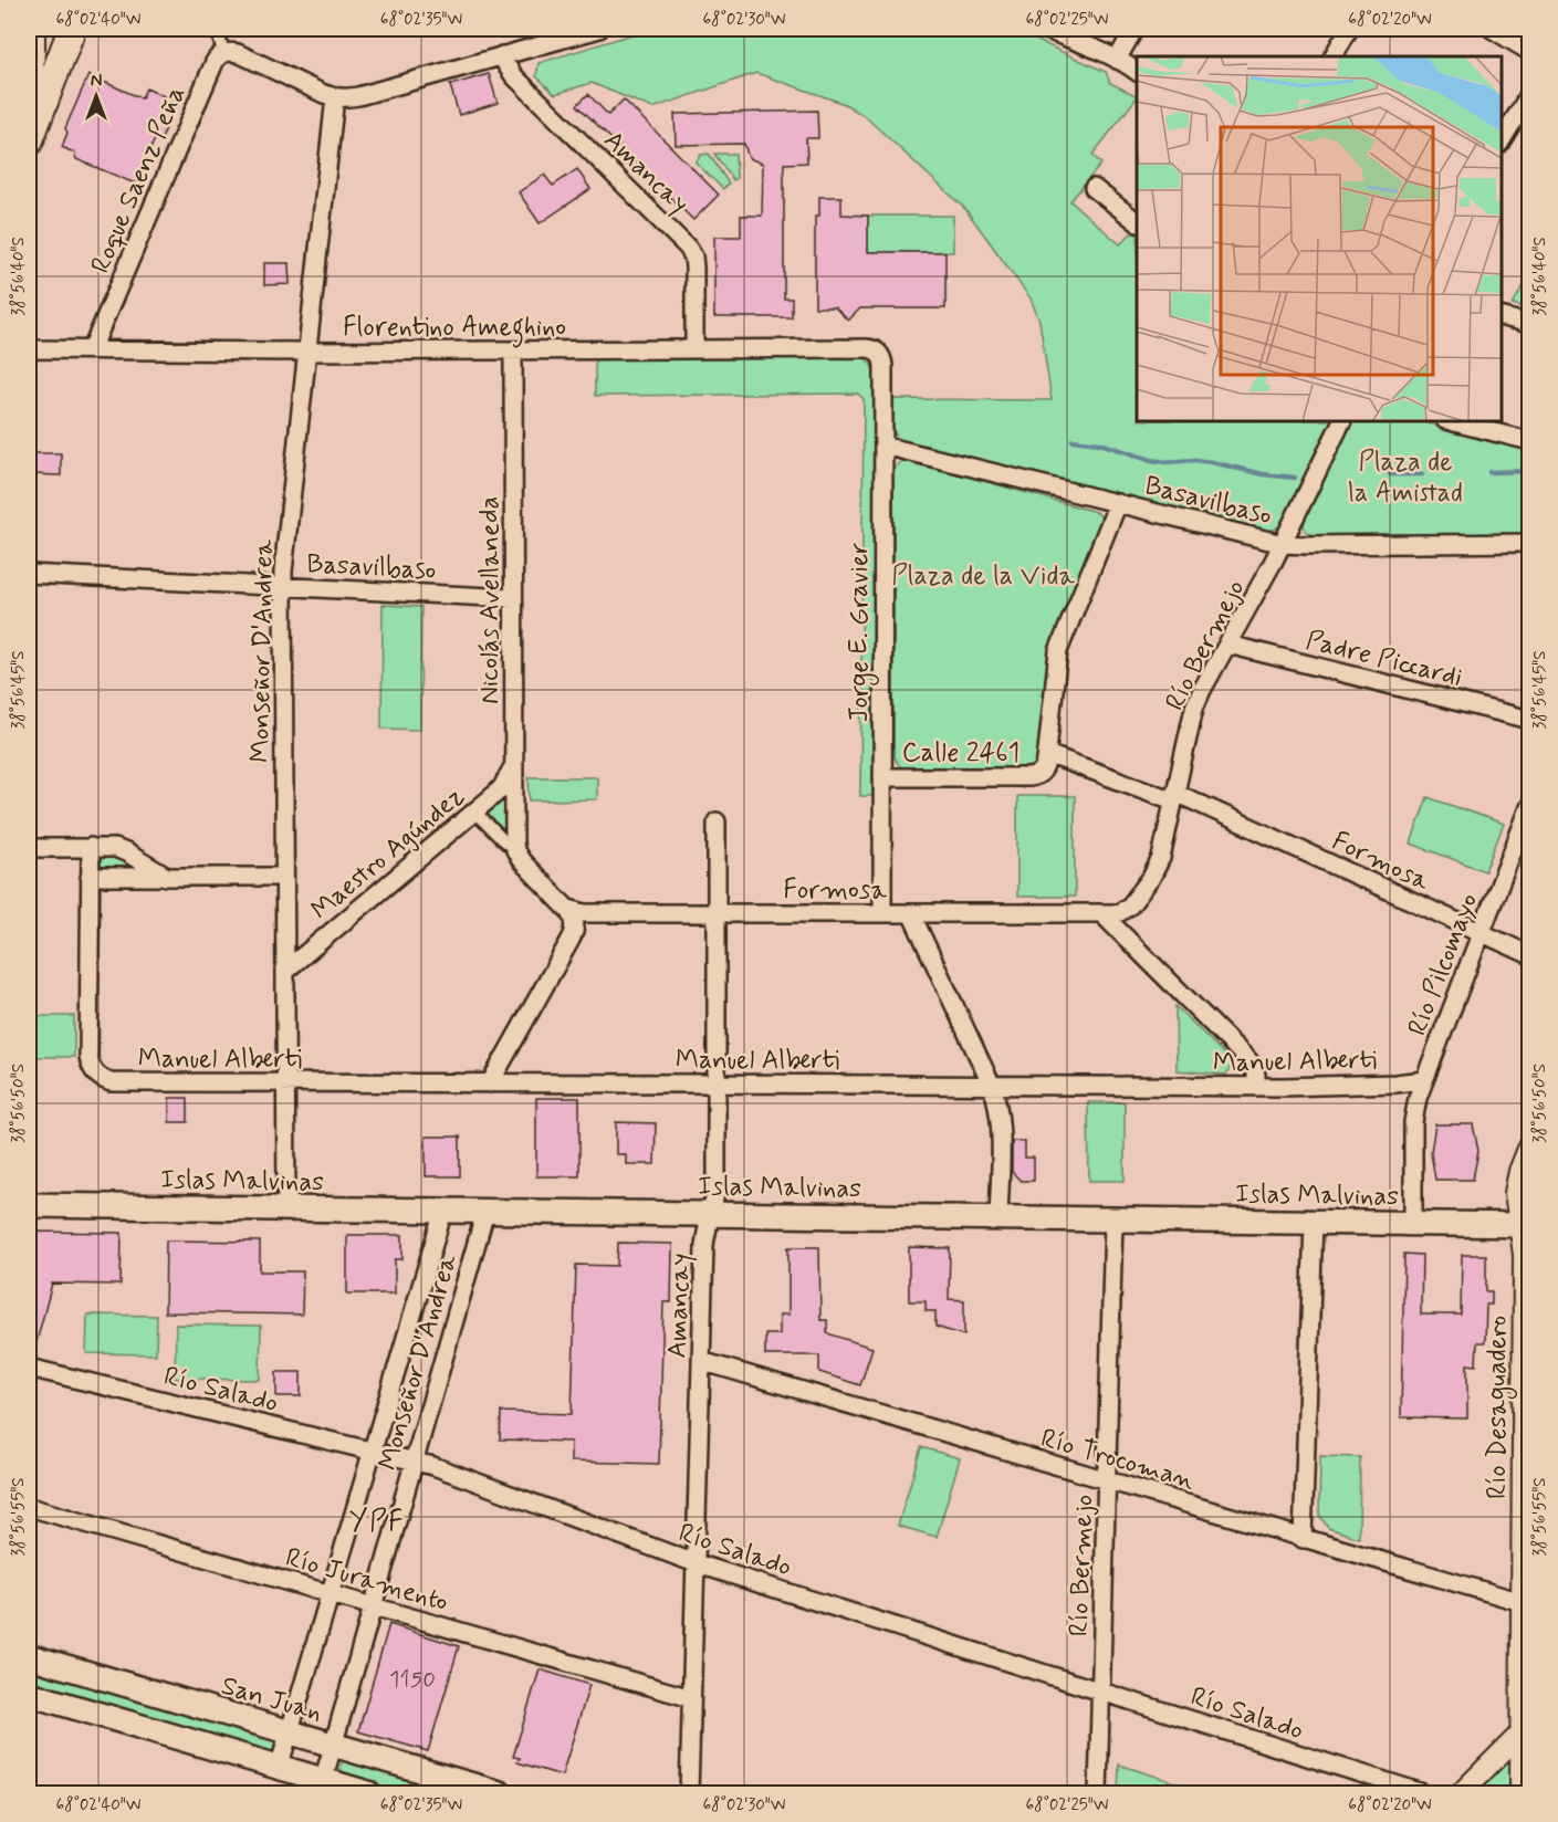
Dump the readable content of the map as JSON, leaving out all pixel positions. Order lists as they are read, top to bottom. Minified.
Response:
{"streets":{"main road":["Islas Malvinas","San Juan"],"street":["Amancay","Roque Saenz Peña","Florentino Ameghino","Basavilbaso","Nicolás Avellaneda","Jorge E. Gravier","Río Bermejo","Monseñor D'Andrea","Padre Piccardi","Calle 2461","Maestro Agúndez","Formosa","Río Pilcomayo","Manuel Alberti","Río Salado","Río Desaguadero","Río Trocoman","Río Juramento"]},"crossings":[["Amancay","Florentino Ameghino"],["Amancay","Formosa"],["Amancay","Manuel Alberti"],["Amancay","Islas Malvinas"],["Amancay","Río Salado"],["Amancay","Río Trocoman"],["Amancay","Río Juramento"],["Roque Saenz Peña","Florentino Ameghino"],["Florentino Ameghino","Nicolás Avellaneda"],["Florentino Ameghino","Jorge E. Gravier"],["Florentino Ameghino","Monseñor D'Andrea"],["Basavilbaso","Nicolás Avellaneda"],["Basavilbaso","Jorge E. Gravier"],["Basavilbaso","Río Bermejo"],["Basavilbaso","Monseñor D'Andrea"],["Nicolás Avellaneda","Maestro Agúndez"],["Jorge E. Gravier","Calle 2461"],["Jorge E. Gravier","Formosa"],["Río Bermejo","Padre Piccardi"],["Río Bermejo","Calle 2461"],["Río Bermejo","Formosa"],["Río Bermejo","Islas Malvinas"],["Río Bermejo","Río Salado"],["Río Bermejo","Río Trocoman"],["Monseñor D'Andrea","Maestro Agúndez"],["Monseñor D'Andrea","Manuel Alberti"],["Monseñor D'Andrea","Islas Malvinas"],["Monseñor D'Andrea","Río Salado"],["Monseñor D'Andrea","Río Juramento"],["Monseñor D'Andrea","San Juan"],["Calle 2461","Formosa"],["Formosa","Río Pilcomayo"],["Río Pilcomayo","Manuel Alberti"],["Río Pilcomayo","Islas Malvinas"],["Islas Malvinas","Río Desaguadero"],["Río Desaguadero","Río Trocoman"]],"districts":["YPF"],"parks":["Plaza de la Amistad","Plaza de la Vida"],"house_numbers":["1150"],"north":"top","coordinates":["68°02'40\"W","68°02'35\"W","68°02'30\"W","68°02'25\"W","68°02'20\"W","38°56'40\"S","38°56'45\"S","38°56'50\"S","38°56'55\"S"]}
